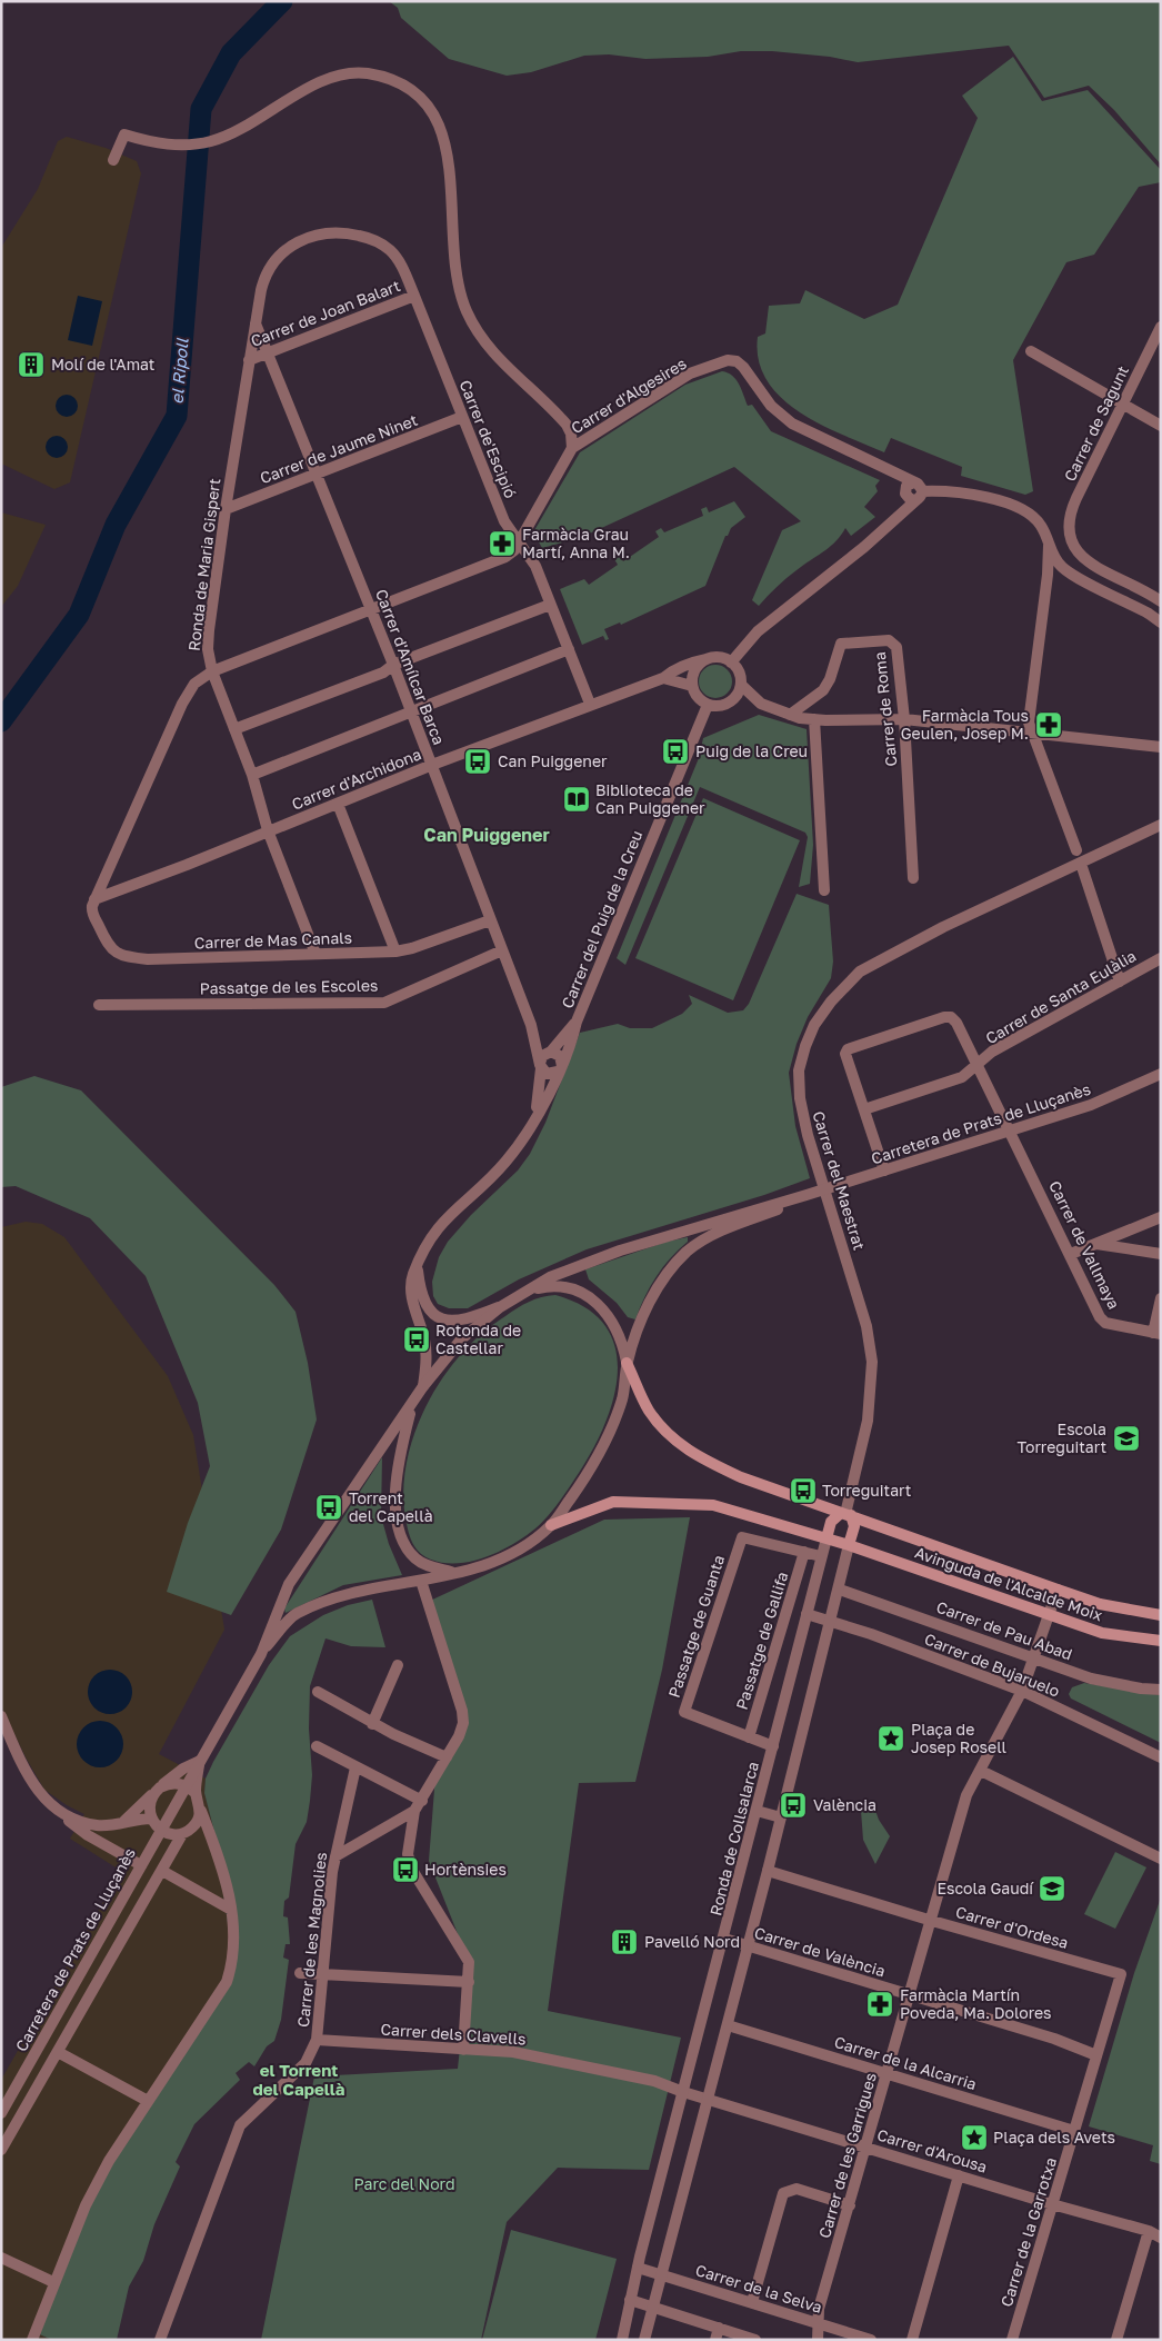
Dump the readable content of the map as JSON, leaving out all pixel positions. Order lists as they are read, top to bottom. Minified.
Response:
{"streets":{"main road":["Avinguda de l'Alcalde Moix"],"street":["Carrer de Joan Balart","Carrer d'Algesires","Carrer de Sagunt","Carrer de'Escipió","Carrer de Jaume Ninet","Ronda de Maria Gispert","Carrer d'Amílcar Barca","Carrer de Roma","Carrer d'Archidona","Carrer del Puig de la Creu","Carrer de Mas Canals","Passatge de les Escoles","Carrer de Santa Eulàlia","Carretera de Prats de Lluçanès","Carrer del Maestrat","Carrer de Vallmaya","Passatge de Guanta","Carrer de Pau Abad","Passatge de Gallifa","Carrer de Bujaruelo","Ronda de Collsalarca","Carrer d'Ordesa","Carrer de les Magnolies","Carrer de València","Carrer dels Clavells","Carrer de la Alcarria","Carrer d'Arousa","Carrer de les Garrigues","Carrer de la Garrotxa","Carrer de la Selva"]},"crossings":[["Carrer de Joan Balart","Carrer de'Escipió"],["Carrer de Joan Balart","Ronda de Maria Gispert"],["Carrer de Joan Balart","Carrer d'Amílcar Barca"],["Carrer d'Algesires","Carrer de'Escipió"],["Carrer d'Algesires","Ronda de Maria Gispert"],["Carrer d'Algesires","Carrer d'Amílcar Barca"],["Carrer de'Escipió","Carrer de Jaume Ninet"],["Carrer de'Escipió","Ronda de Maria Gispert"],["Carrer de'Escipió","Carrer d'Archidona"],["Carrer de Jaume Ninet","Ronda de Maria Gispert"],["Carrer de Jaume Ninet","Carrer d'Amílcar Barca"],["Ronda de Maria Gispert","Carrer d'Amílcar Barca"],["Ronda de Maria Gispert","Carrer d'Archidona"],["Ronda de Maria Gispert","Carrer de Mas Canals"],["Carrer d'Amílcar Barca","Carrer d'Archidona"],["Carrer d'Amílcar Barca","Carrer del Puig de la Creu"],["Carrer d'Amílcar Barca","Carrer de Mas Canals"],["Carrer d'Amílcar Barca","Passatge de les Escoles"],["Carrer d'Archidona","Carrer del Puig de la Creu"],["Carrer d'Archidona","Carrer de Mas Canals"],["Carrer del Puig de la Creu","Carretera de Prats de Lluçanès"],["Carretera de Prats de Lluçanès","Carrer del Maestrat"],["Carretera de Prats de Lluçanès","Carrer de Vallmaya"],["Carretera de Prats de Lluçanès","Avinguda de l'Alcalde Moix"],["Carrer del Maestrat","Avinguda de l'Alcalde Moix"],["Avinguda de l'Alcalde Moix","Ronda de Collsalarca"],["Avinguda de l'Alcalde Moix","Carrer de les Garrigues"],["Passatge de Guanta","Passatge de Gallifa"],["Passatge de Guanta","Ronda de Collsalarca"],["Carrer de Pau Abad","Carrer de les Garrigues"],["Carrer de Bujaruelo","Ronda de Collsalarca"],["Carrer de Bujaruelo","Carrer de les Garrigues"],["Ronda de Collsalarca","Carrer de València"],["Ronda de Collsalarca","Carrer dels Clavells"],["Ronda de Collsalarca","Carrer de la Selva"],["Carrer d'Ordesa","Carrer de les Garrigues"],["Carrer d'Ordesa","Carrer de la Garrotxa"],["Carrer de les Magnolies","Carrer dels Clavells"],["Carrer de València","Carrer de les Garrigues"],["Carrer de València","Carrer de la Garrotxa"],["Carrer dels Clavells","Carrer d'Arousa"],["Carrer de la Alcarria","Carrer de les Garrigues"],["Carrer de la Alcarria","Carrer de la Garrotxa"],["Carrer d'Arousa","Carrer de les Garrigues"],["Carrer d'Arousa","Carrer de la Garrotxa"],["Carrer de les Garrigues","Carrer de la Selva"]],"districts":["Can Puiggener","el Torrent del Capellà"],"water":["el Ripoll"],"parks":["Parc del Nord"],"places":{"building":["Molí de l'Amat","Pavelló Nord"],"pharmacy":["Farmàcia Grau Martí, Anna M.","Farmàcia Tous Geulen, Josep M.","Farmàcia Martín Poveda, Ma. Dolores"],"bus stop":["Puig de la Creu","Can Puiggener","Rotonda de Castellar","Torreguitart","Torrent del Capellà","València","Hortènsies"],"library":["Biblioteca de Can Puiggener"],"school or university":["Escola Torreguitart","Escola Gaudí"],"place":["Plaça de Josep Rosell","Plaça dels Avets"]}}
